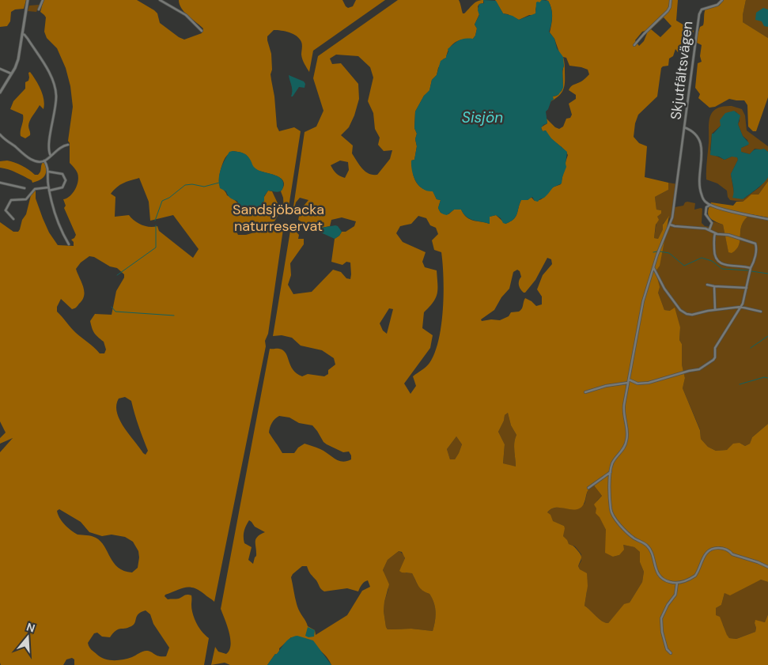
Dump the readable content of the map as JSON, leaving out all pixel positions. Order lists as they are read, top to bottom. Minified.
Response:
{"streets":{"street":["Skjutfältsvägen"]},"water":["Sisjön"],"parks":["Sandsjöbacka naturreservat"],"north":"top"}
